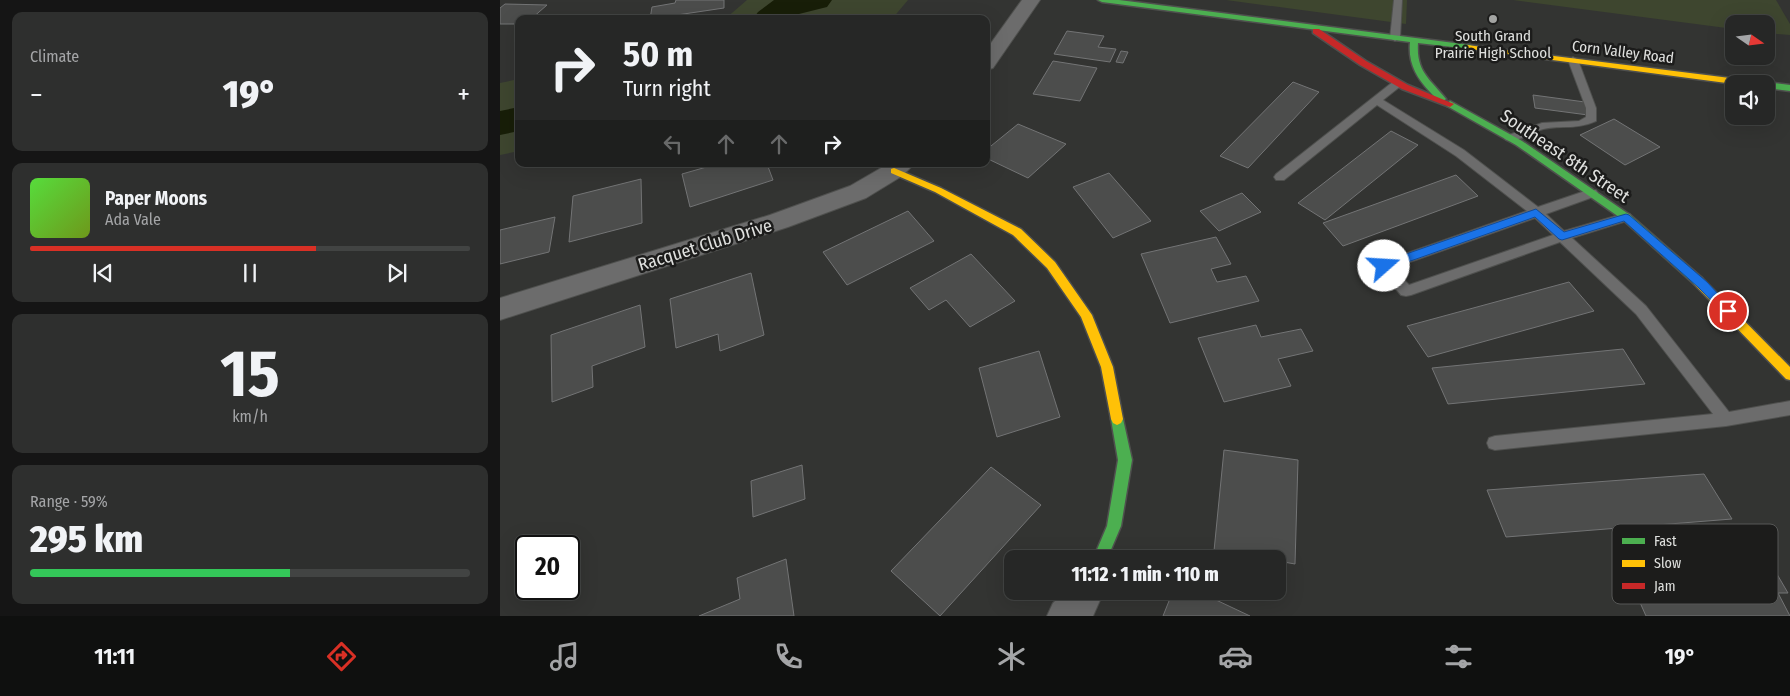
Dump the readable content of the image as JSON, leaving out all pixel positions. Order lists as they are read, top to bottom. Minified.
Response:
{"streets":{"street":["Corn Valley Road","Southeast 8th Street","Racquet Club Drive"]},"crossings":[["Corn Valley Road","Southeast 8th Street"]],"places":["South Grand Prairie High School"],"legend":["Fast","Slow","Jam"],"north":"right","page":{"tile":["Climate",["15","km/h"],["Range · 59%","295 km"]],"turn":["50 m","Turn right"],"heat":["−","19°","+"],"song":["Paper Moons","Ada Vale"],"limit":"20","trip":"11:12 · 1 min · 110 m","tabs":["11:11","19°"]}}
